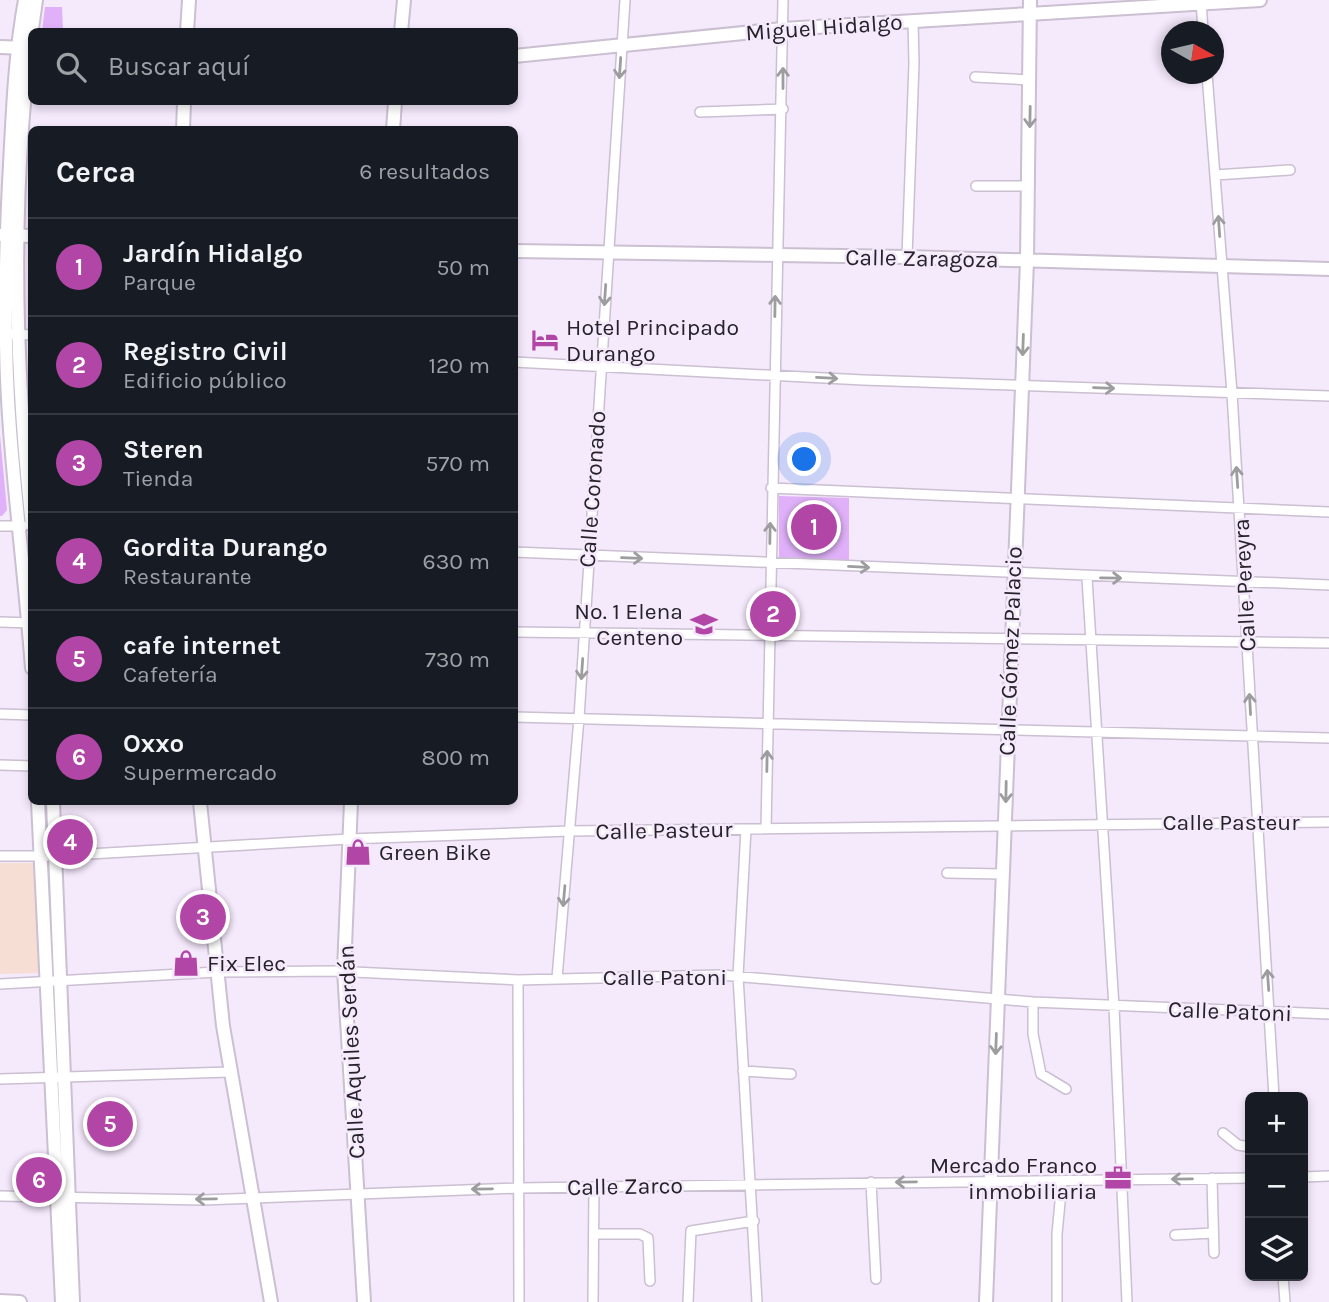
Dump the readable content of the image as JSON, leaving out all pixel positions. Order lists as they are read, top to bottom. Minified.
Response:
{"streets":{"street":["Miguel Hidalgo","Calle Zaragoza","Calle Coronado","Calle Pereyra","Calle Gómez Palacio","Calle Pasteur","Calle Patoni","Calle Aquiles Serdán","Calle Zarco"]},"crossings":[["Miguel Hidalgo","Calle Coronado"],["Miguel Hidalgo","Calle Gómez Palacio"],["Calle Zaragoza","Calle Coronado"],["Calle Zaragoza","Calle Pereyra"],["Calle Zaragoza","Calle Gómez Palacio"],["Calle Coronado","Calle Pasteur"],["Calle Coronado","Calle Patoni"],["Calle Pereyra","Calle Pasteur"],["Calle Pereyra","Calle Patoni"],["Calle Gómez Palacio","Calle Pasteur"],["Calle Gómez Palacio","Calle Patoni"],["Calle Gómez Palacio","Calle Zarco"],["Calle Pasteur","Calle Aquiles Serdán"],["Calle Patoni","Calle Aquiles Serdán"],["Calle Aquiles Serdán","Calle Zarco"]],"one_way":["Calle Coronado","Calle Pereyra","Calle Gómez Palacio","Calle Zarco"],"places":{"hotel":["Hotel Principado Durango"],"school or university":["No. 1 Elena Centeno"],"shop":["Green Bike","Fix Elec"],"office":["Mercado Franco inmobiliaria"]},"north":"right","page":{"search":"Buscar aquí","heading":["Cerca","6 resultados"],"list":[{"mark":"1","name":"Jardín Hidalgo","note":"Parque","value":"50 m"},{"mark":"2","name":"Registro Civil","note":"Edificio público","value":"120 m"},{"mark":"3","name":"Steren","note":"Tienda","value":"570 m"},{"mark":"4","name":"Gordita Durango","note":"Restaurante","value":"630 m"},{"mark":"5","name":"cafe internet","note":"Cafetería","value":"730 m"},{"mark":"6","name":"Oxxo","note":"Supermercado","value":"800 m"}],"pins":["1","2","4","3","5","6"],"map_buttons":["+","−"]}}
